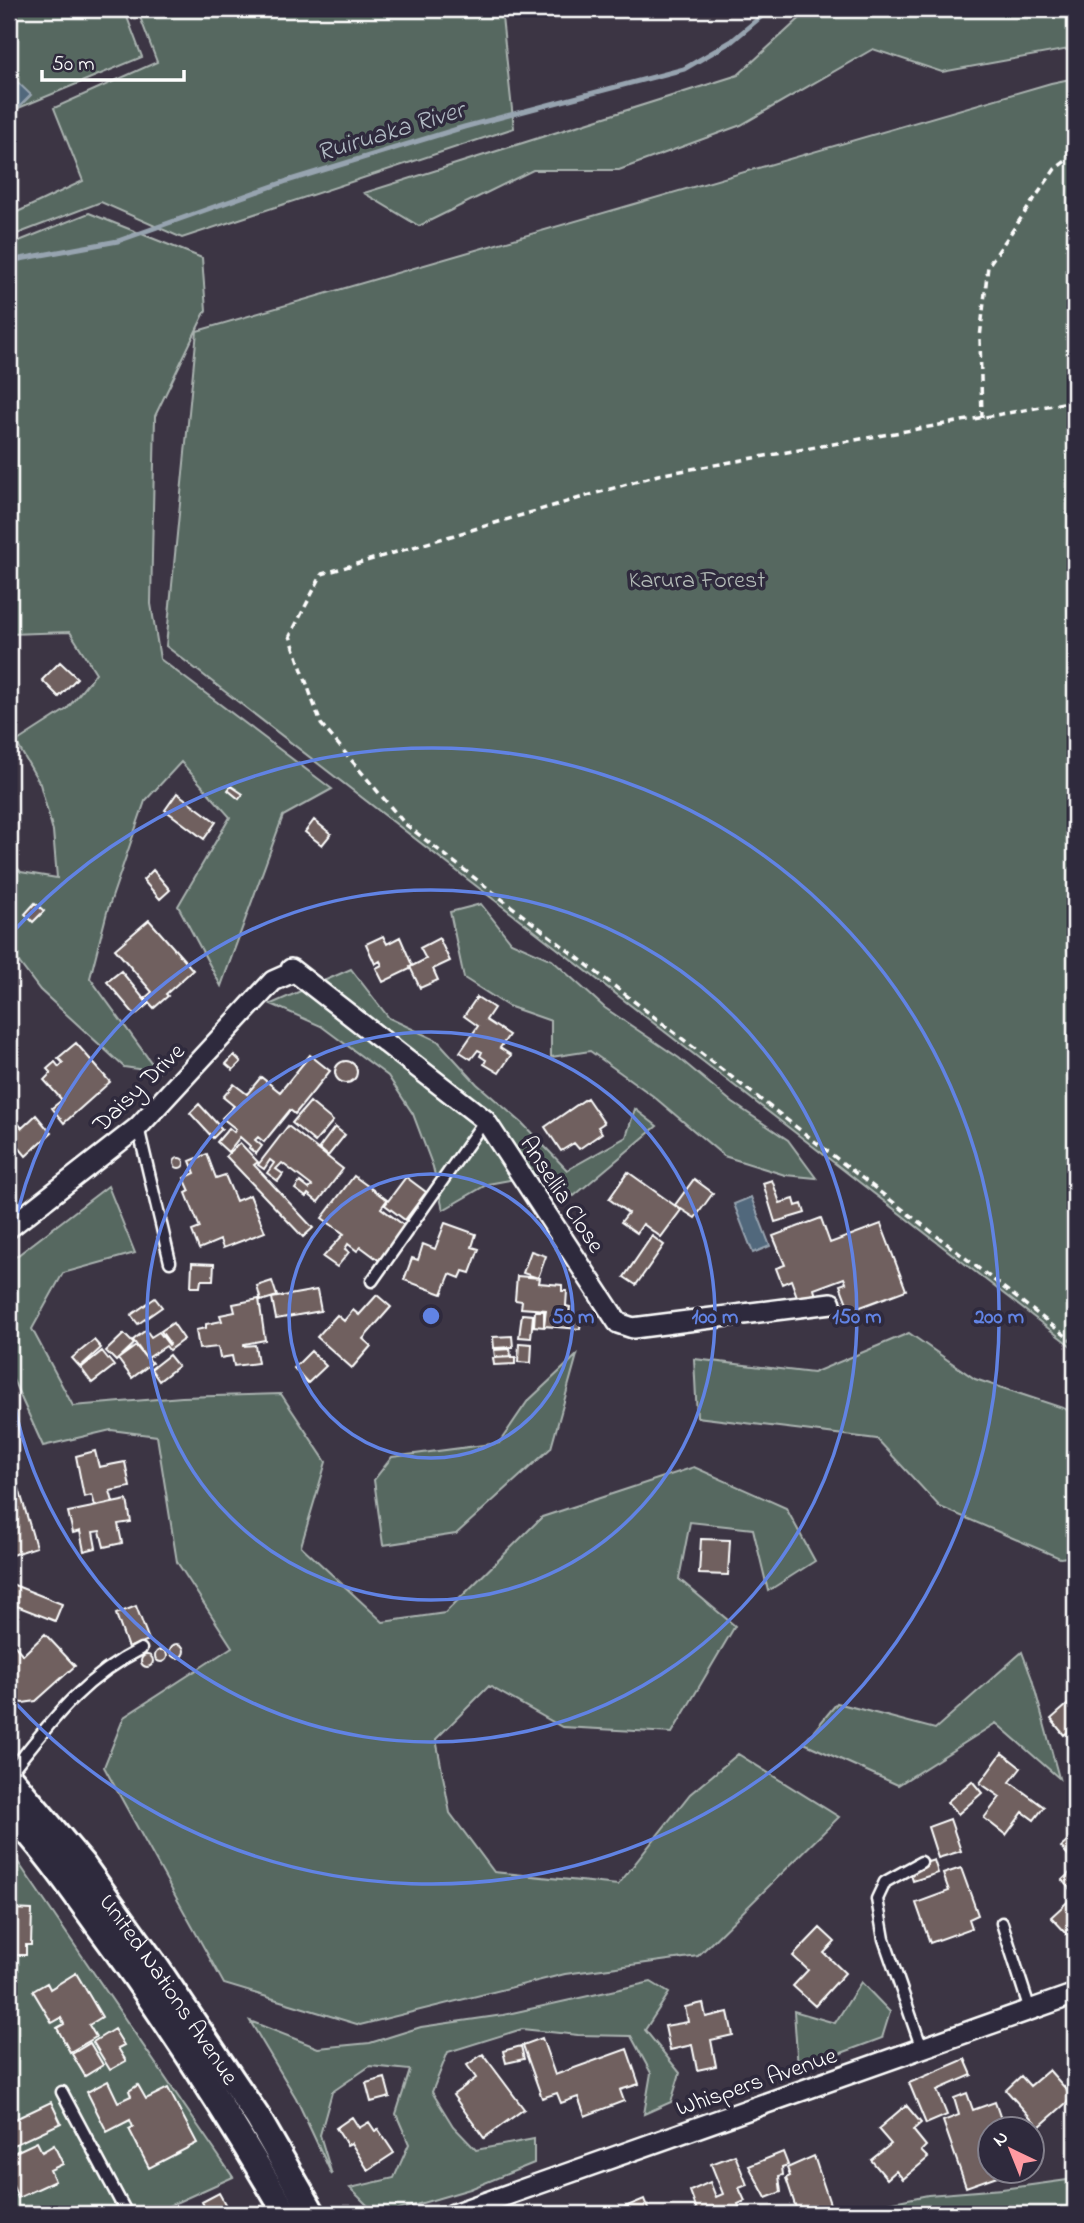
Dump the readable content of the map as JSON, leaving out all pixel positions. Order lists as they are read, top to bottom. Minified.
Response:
{"streets":{"street":["Daisy Drive","Ansellia Close","United Nations Avenue","Whispers Avenue"]},"crossings":[["Daisy Drive","Ansellia Close"]],"water":["Ruiruaka River"],"parks":["Karura Forest"],"scale_bar":"50 m","north":"top left","rings":["50 m","100 m","150 m","200 m"]}
